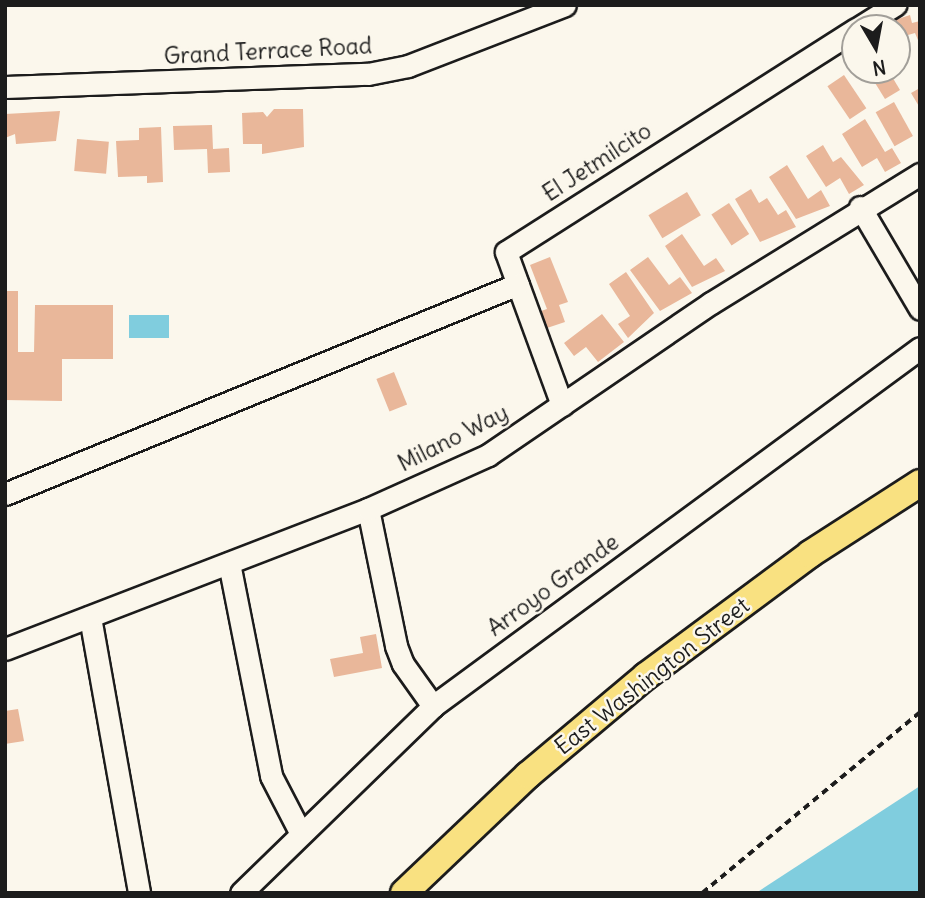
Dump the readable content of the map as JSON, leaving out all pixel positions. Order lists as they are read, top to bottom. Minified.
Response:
{"streets":{"main road":["East Washington Street"],"street":["Grand Terrace Road","El Jetmilcito","Milano Way","Arroyo Grande"]},"crossings":[["El Jetmilcito","Milano Way"]],"north":"bottom"}
